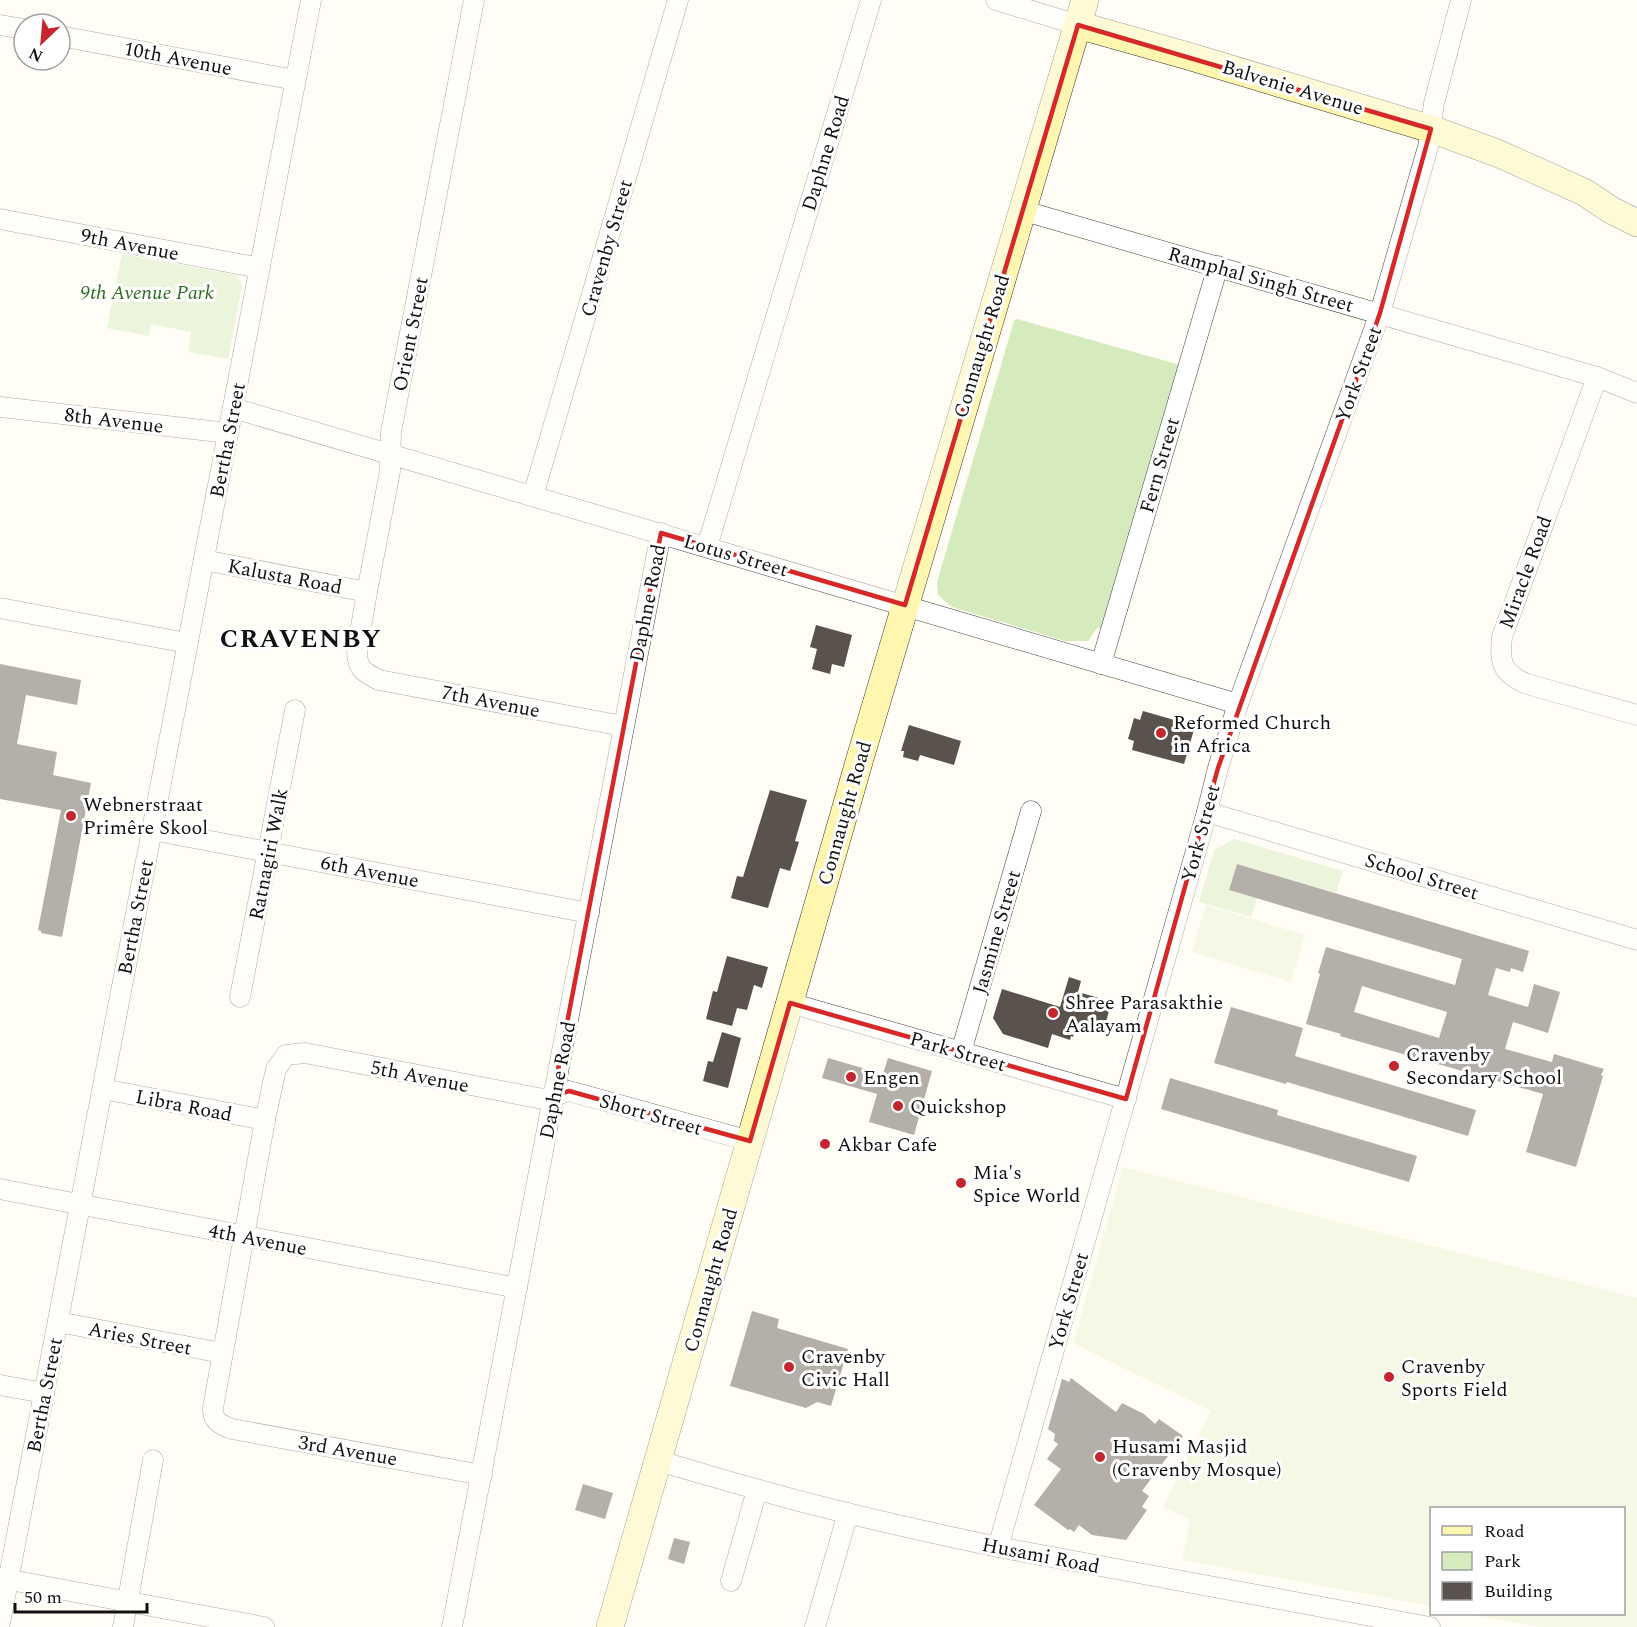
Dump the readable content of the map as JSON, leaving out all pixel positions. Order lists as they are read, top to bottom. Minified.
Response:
{"streets":{"street":["10th Avenue","Balvenie Avenue","Daphne Road","9th Avenue","Cravenby Street","Ramphal Singh Street","Orient Street","Connaught Road","York Street","8th Avenue","Bertha Street","Fern Street","Lotus Street","Miracle Road","Kalusta Road","7th Avenue","Ratnagiri Walk","6th Avenue","School Street","Jasmine Street","Park Street","5th Avenue","Libra Road","Short Street","4th Avenue","Aries Street","3rd Avenue","Husami Road"]},"crossings":[["10th Avenue","Bertha Street"],["Balvenie Avenue","Connaught Road"],["Balvenie Avenue","York Street"],["Daphne Road","Lotus Street"],["Daphne Road","7th Avenue"],["Daphne Road","6th Avenue"],["Daphne Road","5th Avenue"],["Daphne Road","Short Street"],["Daphne Road","4th Avenue"],["Daphne Road","3rd Avenue"],["9th Avenue","Bertha Street"],["Cravenby Street","Lotus Street"],["Ramphal Singh Street","Connaught Road"],["Ramphal Singh Street","York Street"],["Ramphal Singh Street","Fern Street"],["Ramphal Singh Street","Miracle Road"],["Orient Street","Lotus Street"],["Orient Street","Kalusta Road"],["Orient Street","7th Avenue"],["Connaught Road","Lotus Street"],["Connaught Road","Park Street"],["Connaught Road","Short Street"],["Connaught Road","Husami Road"],["York Street","Lotus Street"],["York Street","School Street"],["York Street","Park Street"],["York Street","Husami Road"],["8th Avenue","Bertha Street"],["Bertha Street","Lotus Street"],["Bertha Street","Kalusta Road"],["Bertha Street","6th Avenue"],["Bertha Street","Libra Road"],["Bertha Street","4th Avenue"],["Bertha Street","Aries Street"],["Fern Street","Lotus Street"],["Ratnagiri Walk","6th Avenue"],["Jasmine Street","Park Street"],["5th Avenue","Libra Road"],["5th Avenue","Short Street"],["Aries Street","3rd Avenue"]],"districts":["CRAVENBY"],"parks":["9th Avenue Park"],"places":["Reformed Church in Africa","Webnerstraat Primêre Skool","Shree Parasakthie Aalayam","Cravenby Secondary School","Engen","Quickshop","Akbar Cafe","Mia's Spice World","Cravenby Civic Hall","Cravenby Sports Field","Husami Masjid (Cravenby Mosque)"],"legend":["Road","Park","Building"],"scale_bar":"50 m","north":"bottom left"}
